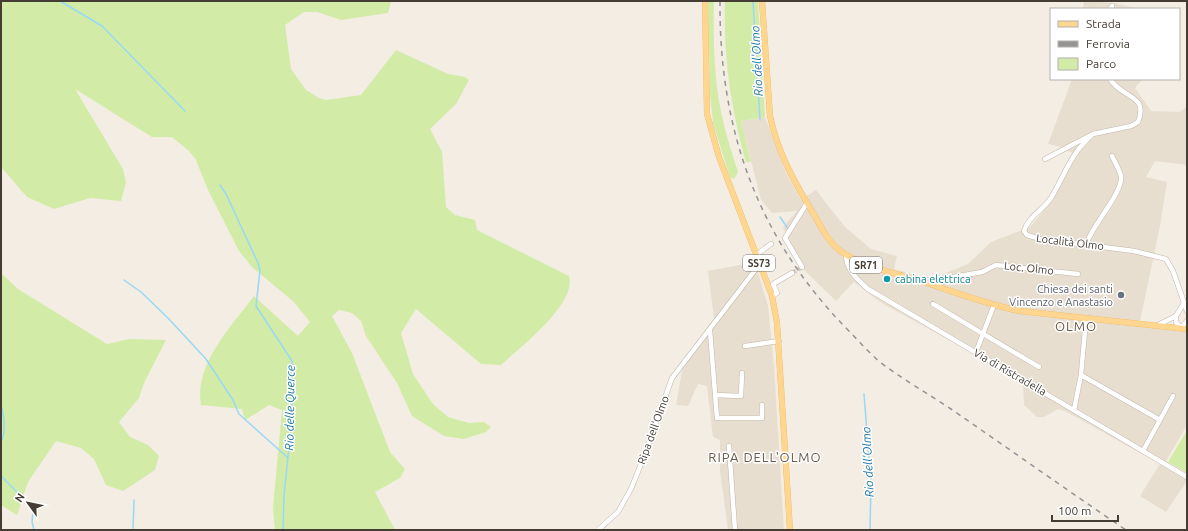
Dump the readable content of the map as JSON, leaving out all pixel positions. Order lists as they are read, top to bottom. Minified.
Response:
{"streets":{"main road":["SS73","SR71"],"street":["Località Olmo","Loc. Olmo","Via di Ristradella","Ripa dell'Olmo"]},"crossings":[["SS73","Ripa dell'Olmo"],["SR71","Loc. Olmo"],["SR71","Via di Ristradella"]],"districts":["OLMO","RIPA DELL'OLMO"],"water":["Rio dell'Olmo","Rio delle Querce"],"places":["cabina elettrica","Chiesa dei santi Vincenzo e Anastasio"],"legend":["Strada","Ferrovia","Parco"],"scale_bar":"100 m","north":"top left"}
